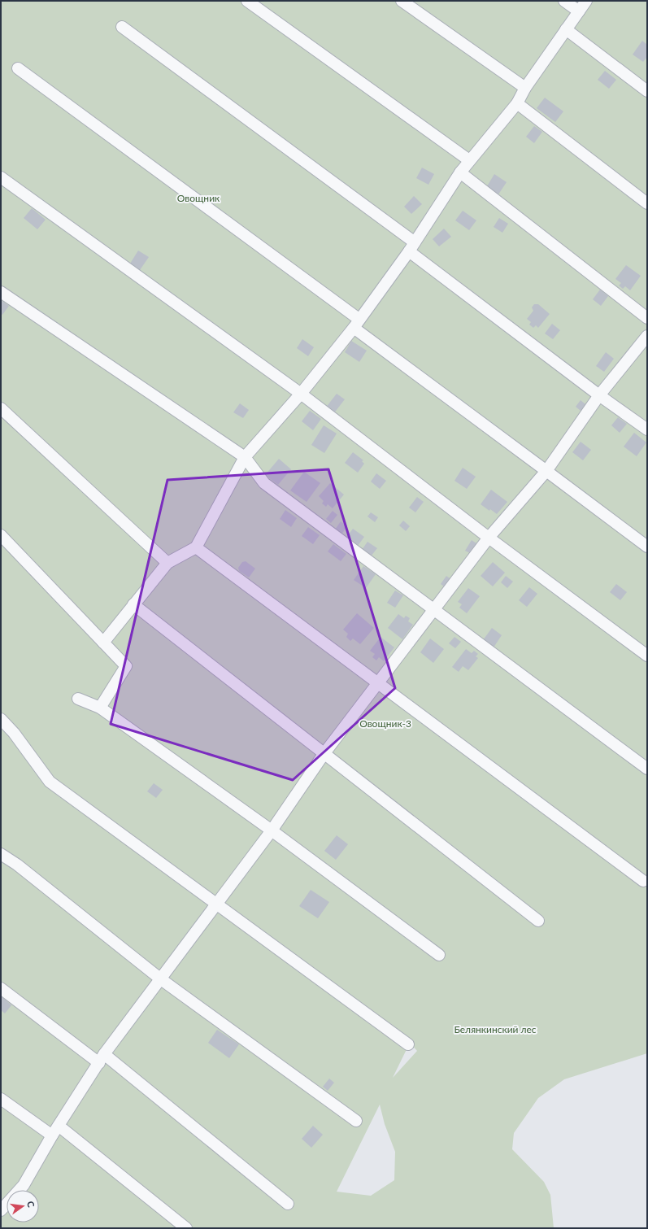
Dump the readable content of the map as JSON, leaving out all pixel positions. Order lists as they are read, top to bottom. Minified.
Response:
{"parks":["Овощник","Овощник-3","Белянкинский лес"],"north":"right"}
